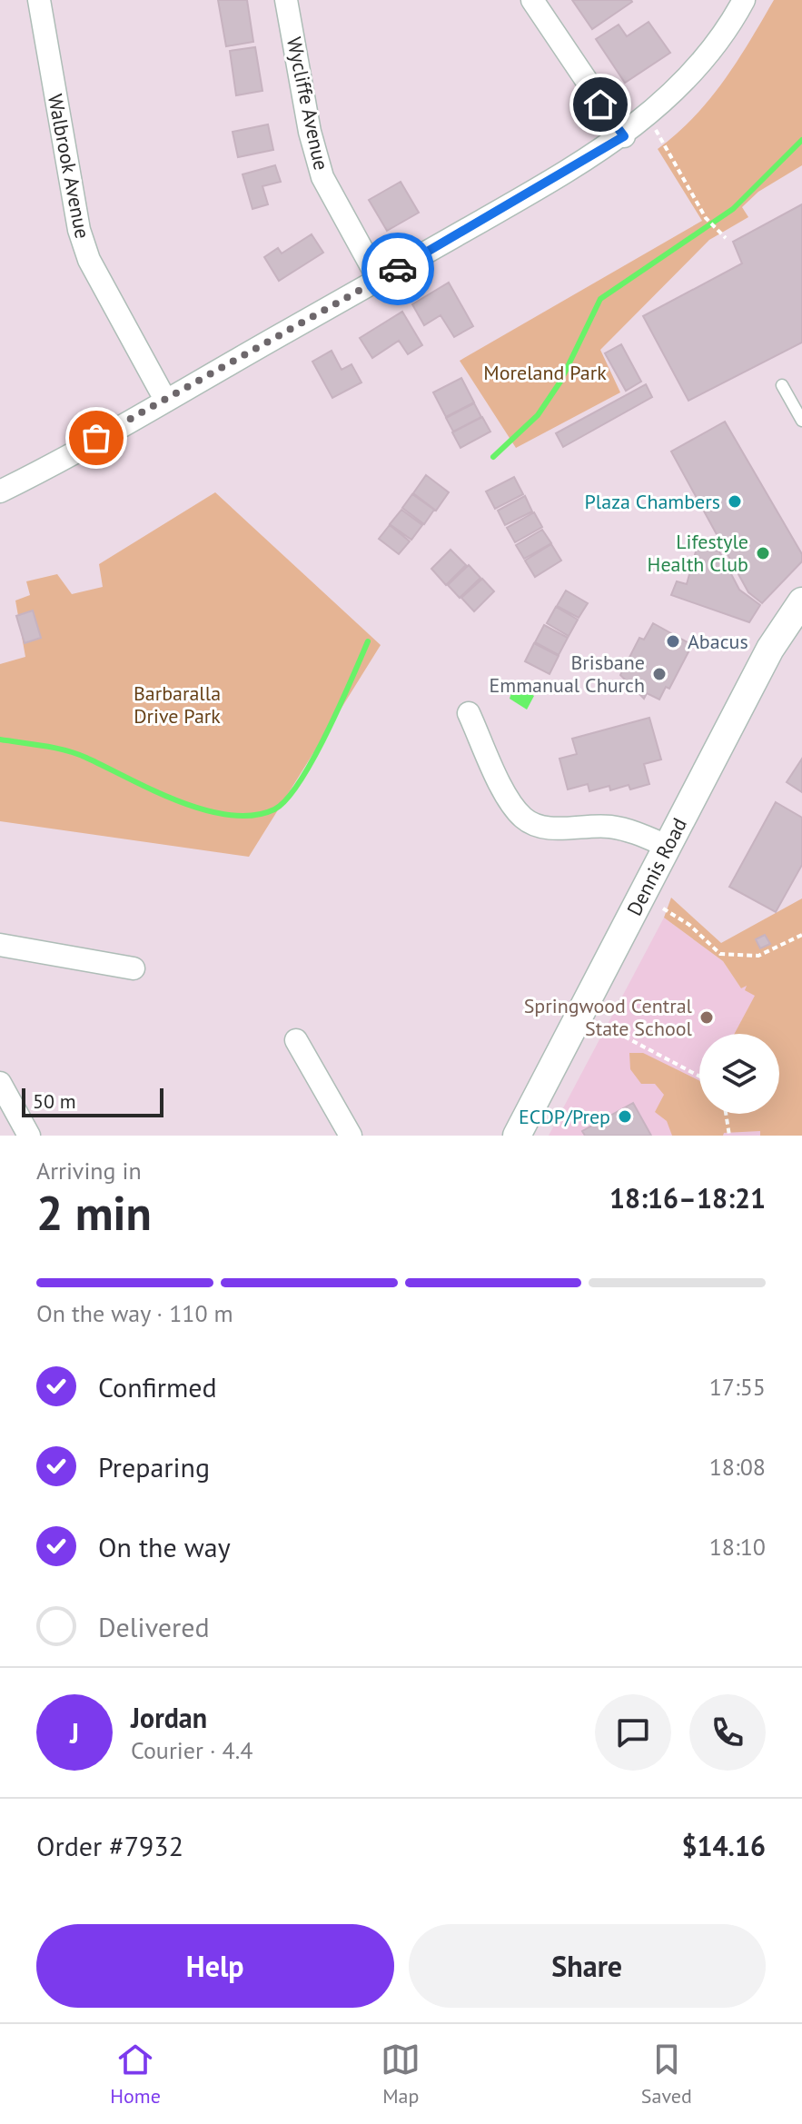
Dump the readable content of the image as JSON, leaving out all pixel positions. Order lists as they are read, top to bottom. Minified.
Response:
{"streets":{"street":["Wycliffe Avenue","Walbrook Avenue","Dennis Road"]},"parks":["Moreland Park","Barbaralla Drive Park"],"places":["Plaza Chambers","Lifestyle Health Club","Abacus","Brisbane Emmanual Church","Springwood Central State School","ECDP/Prep"],"scale_bar":"50 m","page":{"scale":"50 m","heading":["2 min","Arriving in","18:16–18:21"],"panel":["Jordan","Courier · 4.4","Order #7932","$14.16"],"bar":"On the way · 110 m","list":[["Confirmed","17:55"],["Preparing","18:08"],["On the way","18:10"],"Delivered"],"round":"J","buttons":["Help","Share"],"tabs":["Home","Map","Saved"]}}
